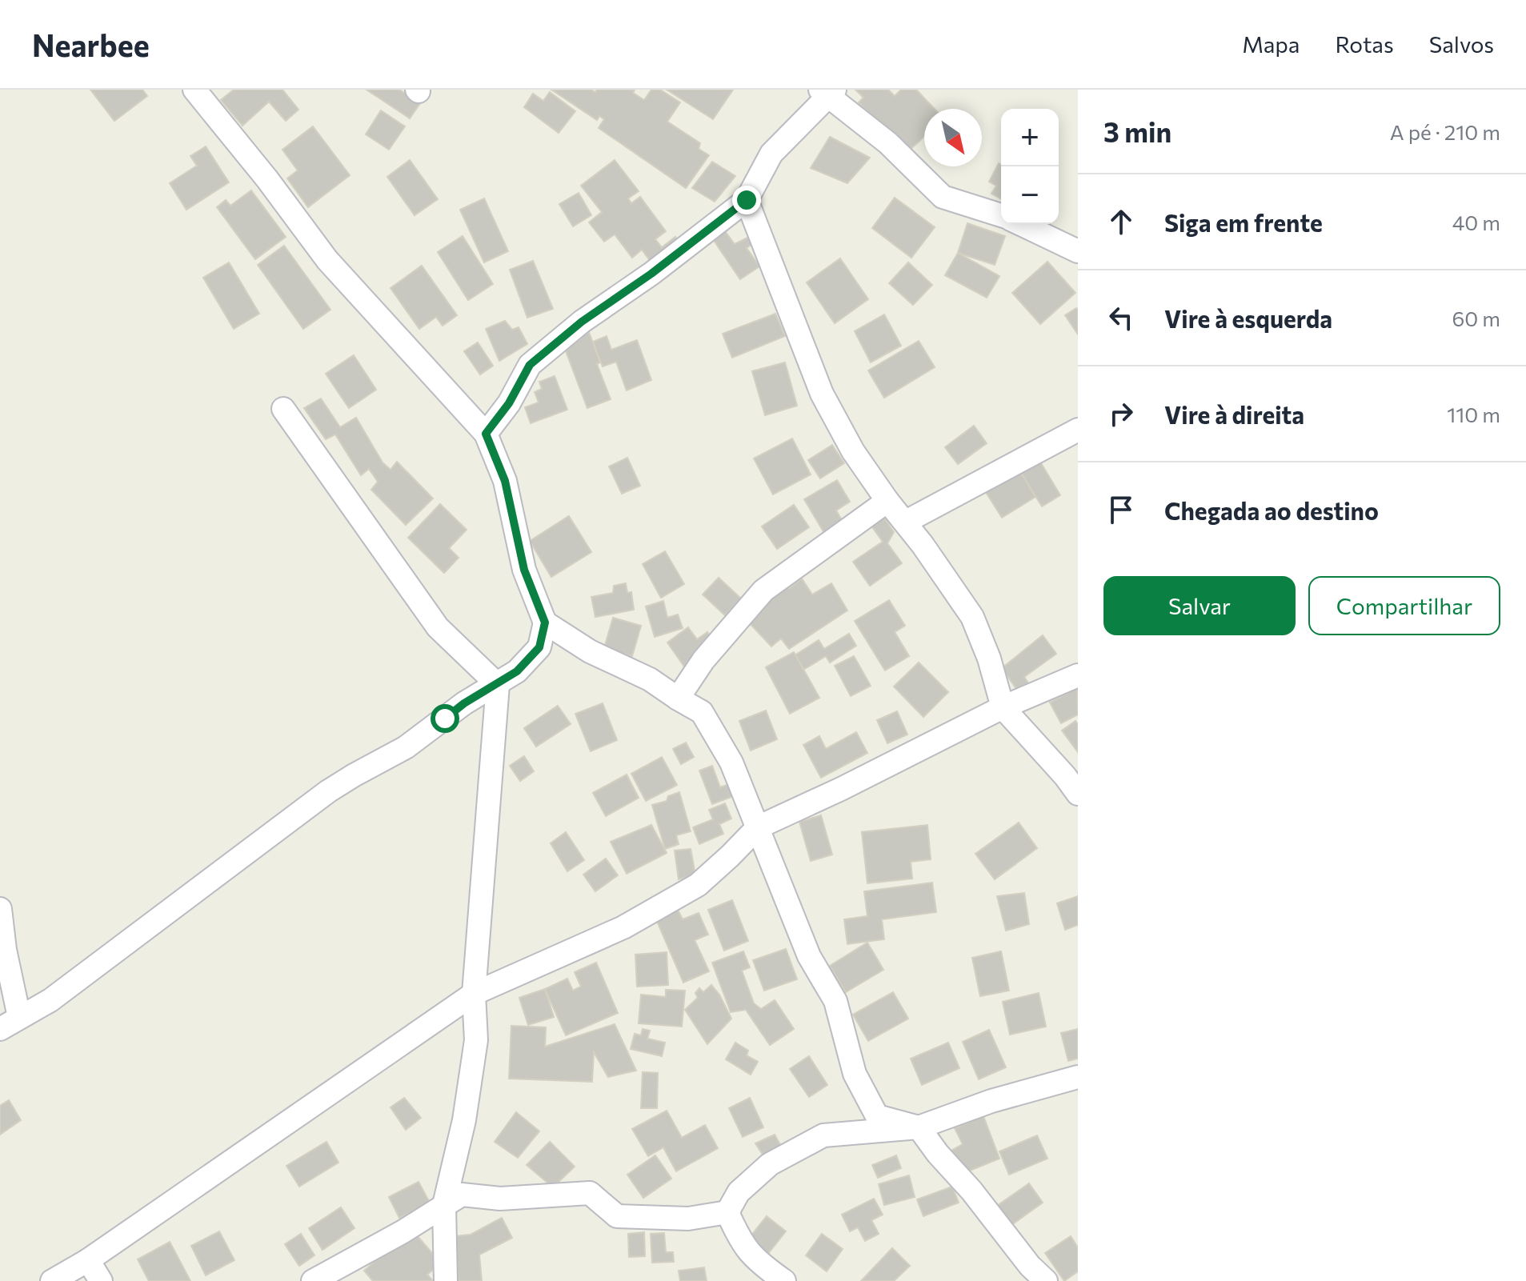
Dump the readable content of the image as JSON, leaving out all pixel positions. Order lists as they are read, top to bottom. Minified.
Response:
{"north":"bottom right","page":{"header":"Nearbee","nav":["Mapa","Rotas","Salvos"],"heading":["3 min","A pé · 210 m"],"map_buttons":["+","−"],"list":[["Siga em frente","40 m"],["Vire à esquerda","60 m"],["Vire à direita","110 m"],"Chegada ao destino"],"buttons":["Salvar","Compartilhar"]}}
